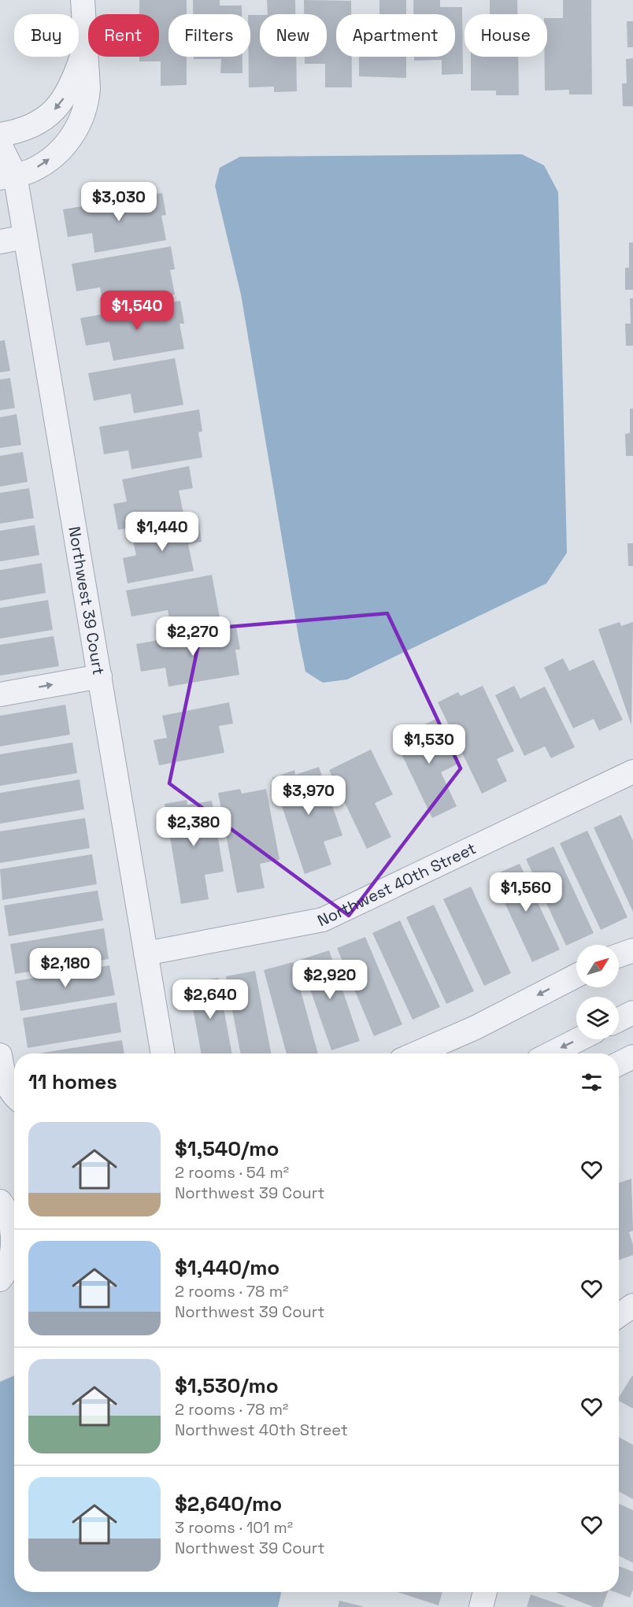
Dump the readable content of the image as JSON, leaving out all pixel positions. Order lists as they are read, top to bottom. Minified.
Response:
{"streets":{"street":["Northwest 39 Court","Northwest 40th Street"]},"crossings":[["Northwest 39 Court","Northwest 40th Street"]],"north":"top right","page":{"chip":["Buy","Rent","Filters","New","Apartment","House"],"price":["$3,030","$1,540","$1,440","$2,270","$1,530","$3,970","$2,380","$1,560","$2,180","$2,920","$2,640"],"heading":"11 homes","list":[{"name":"$1,540/mo","note":"2 rooms · 54 m² · Northwest 39 Court"},{"name":"$1,440/mo","note":"2 rooms · 78 m² · Northwest 39 Court"},{"name":"$1,530/mo","note":"2 rooms · 78 m² · Northwest 40th Street"},{"name":"$2,640/mo","note":"3 rooms · 101 m² · Northwest 39 Court"}]}}
